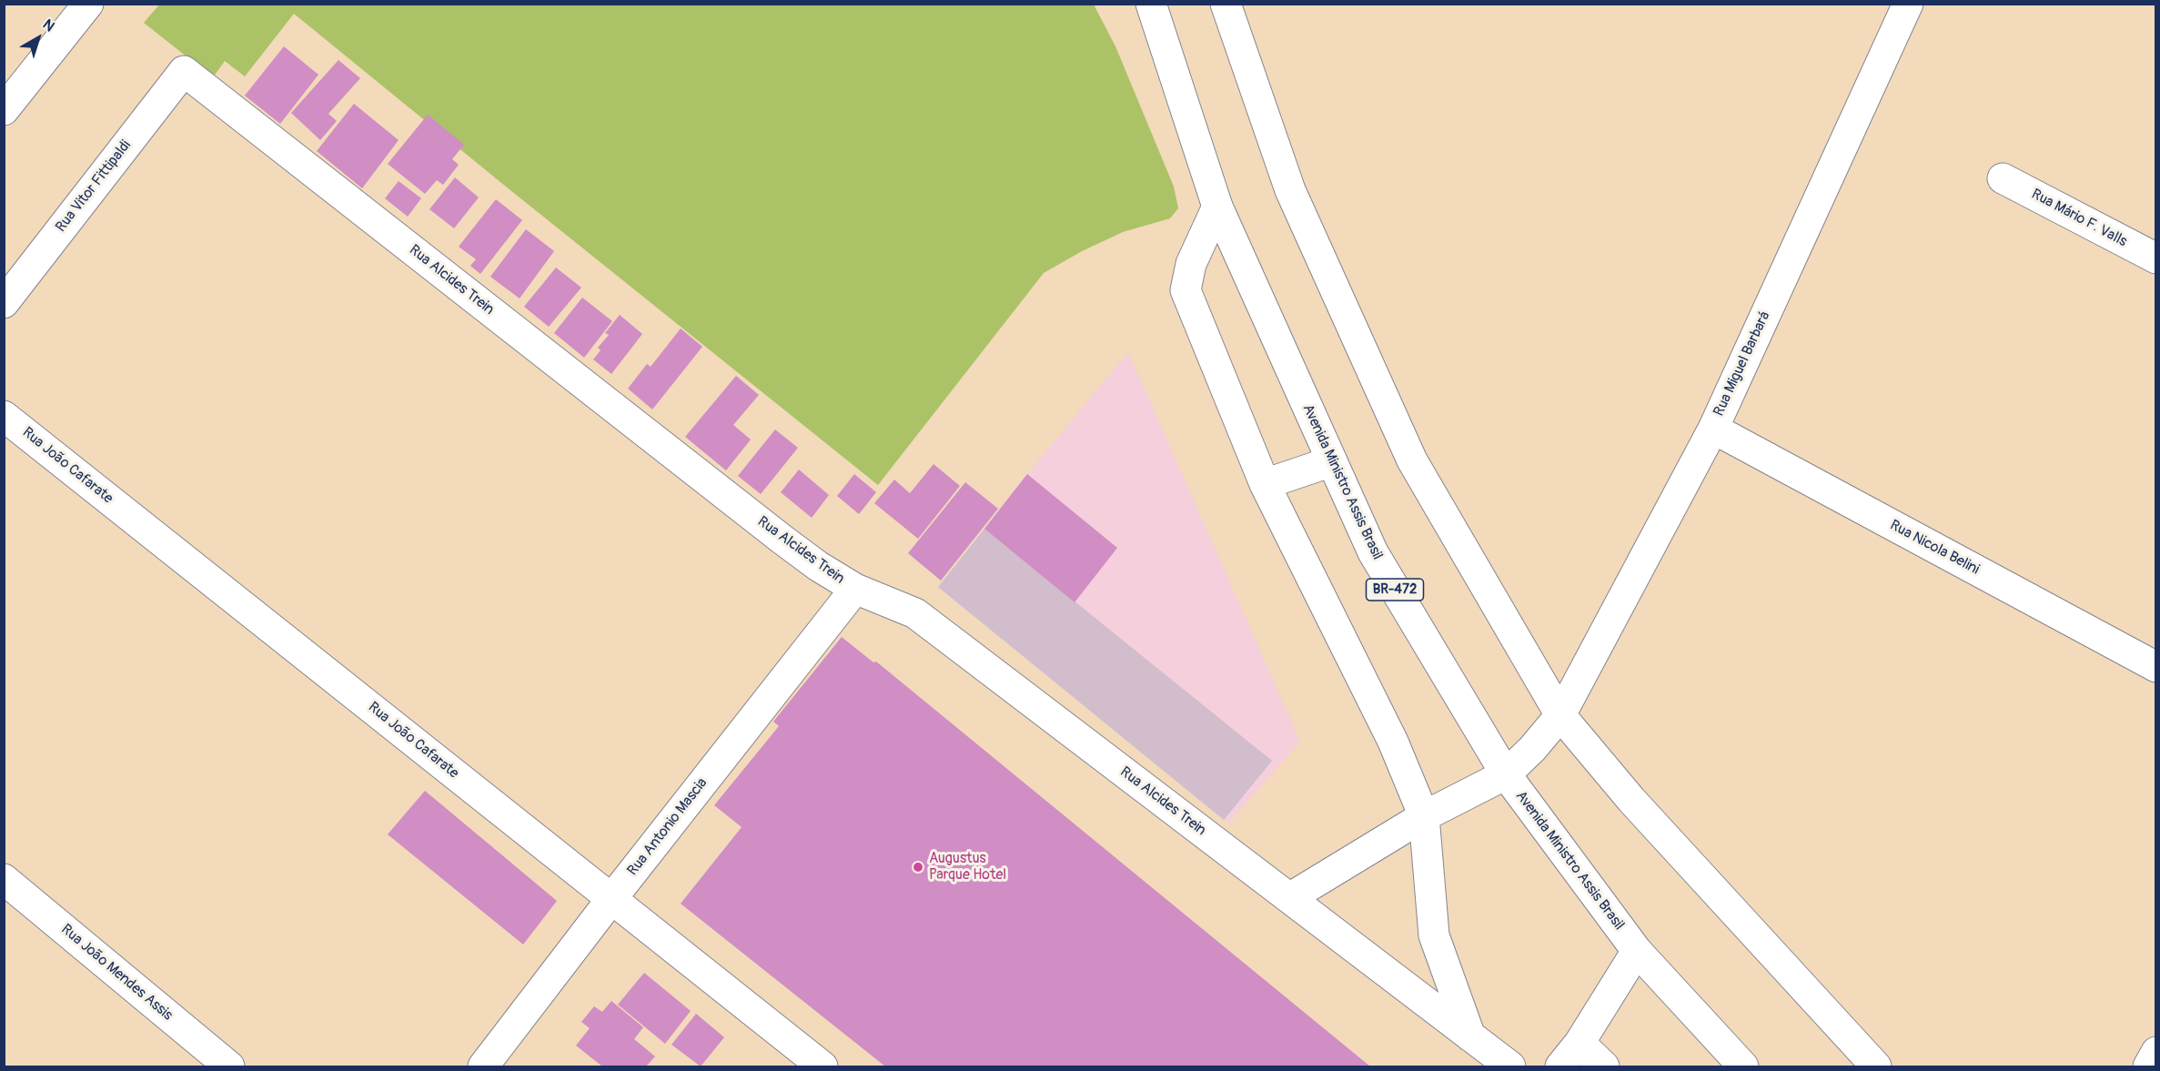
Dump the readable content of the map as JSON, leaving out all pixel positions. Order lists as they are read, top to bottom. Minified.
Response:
{"streets":{"main road":["Rua Vitor Fittipaldi","Rua Mário F. Valls","Rua Alcides Trein","Rua Miguel Barbará","Rua João Cafarate","Avenida Ministro Assis Brasil","Rua Nicola Belini","BR-472","Rua Antonio Mascia","Rua João Mendes Assis"]},"crossings":[["Rua Vitor Fittipaldi","Rua Alcides Trein"],["Rua Alcides Trein","Rua Miguel Barbará"],["Rua Alcides Trein","Rua Antonio Mascia"],["Rua Miguel Barbará","Avenida Ministro Assis Brasil"],["Rua Miguel Barbará","Rua Nicola Belini"],["Rua João Cafarate","Rua Antonio Mascia"],["Avenida Ministro Assis Brasil","BR-472"]],"places":["Augustus Parque Hotel"],"north":"top right"}
